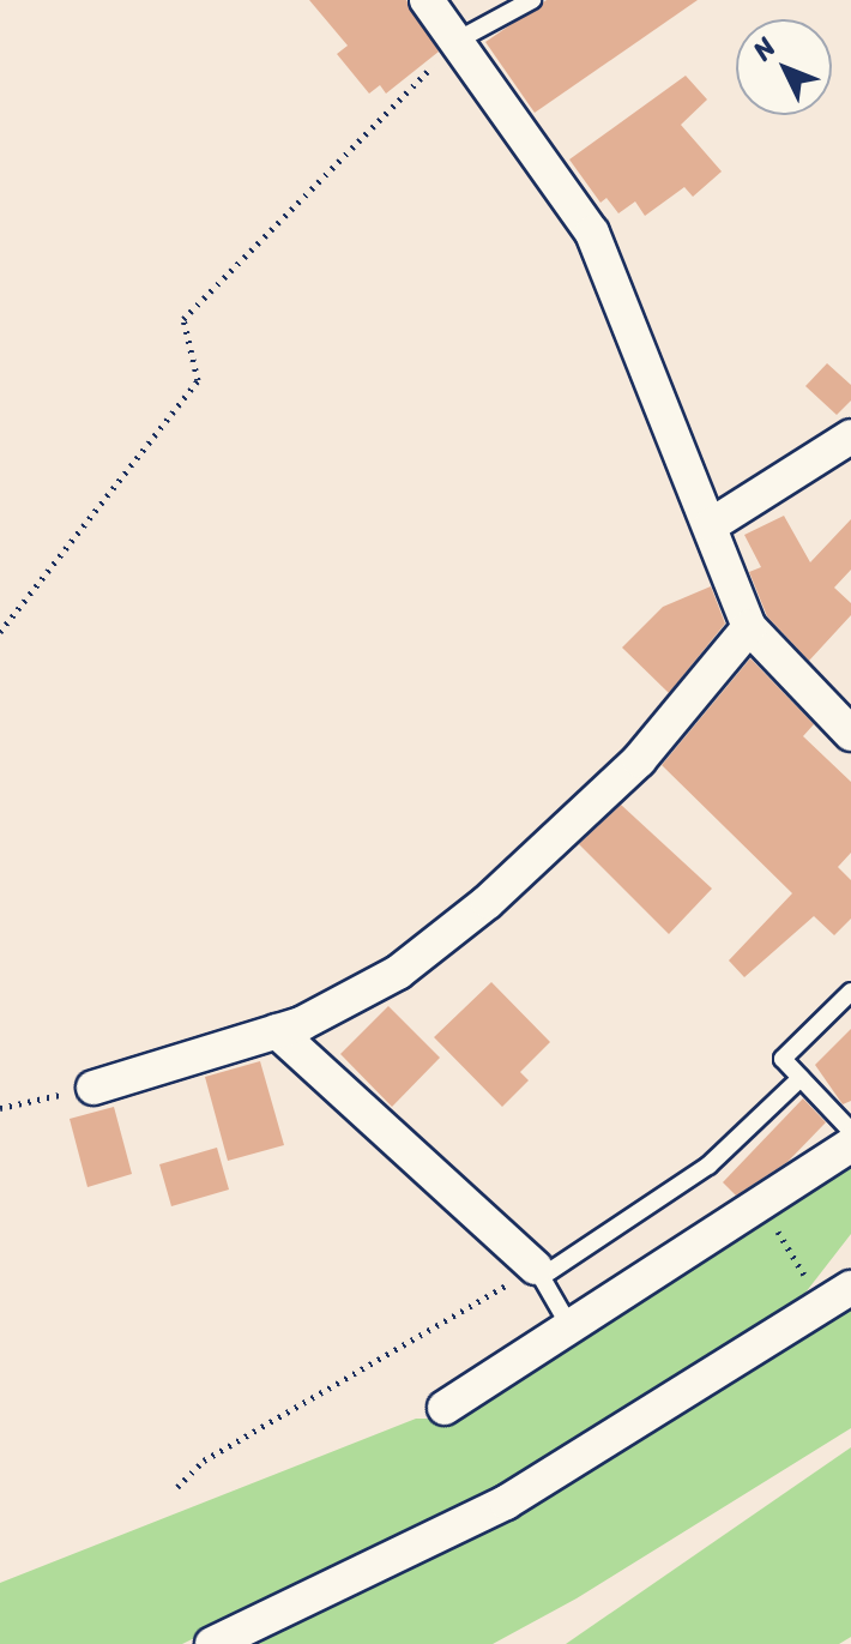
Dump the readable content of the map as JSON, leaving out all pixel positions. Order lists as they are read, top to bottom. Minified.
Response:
{"north":"top left"}
